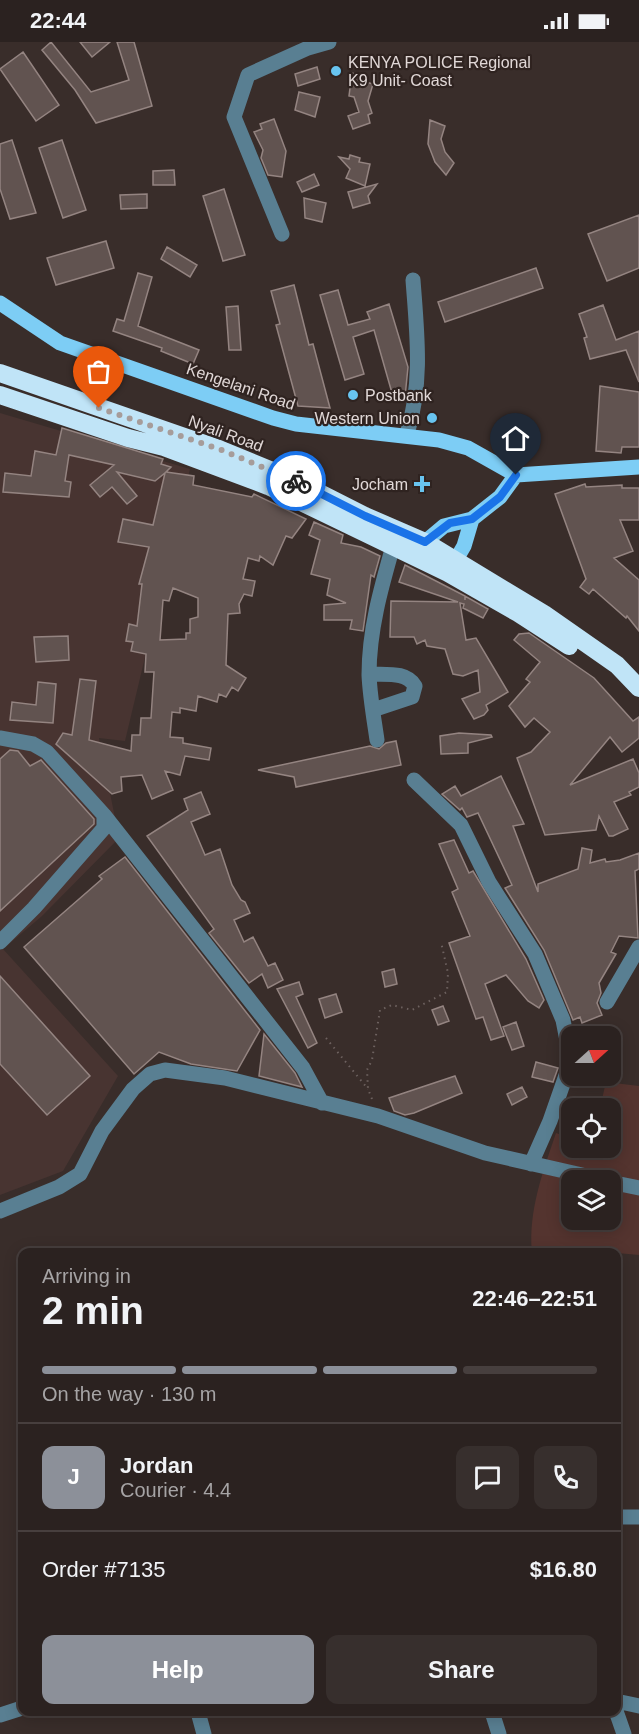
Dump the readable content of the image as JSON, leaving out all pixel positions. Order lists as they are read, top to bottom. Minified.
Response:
{"streets":{"highway":["Nyali Road"],"main road":["Kengelani Road"]},"places":{"other":["KENYA POLICE Regional K9 Unit- Coast","Postbank","Western Union"],"health":["Jocham"]},"north":"right","page":{"status":"22:44","heading":["2 min","Arriving in","22:46–22:51"],"panel":["Jordan","Courier · 4.4","Order #7135","$16.80"],"bar":"On the way · 130 m","round":"J","buttons":["Help","Share"]}}
